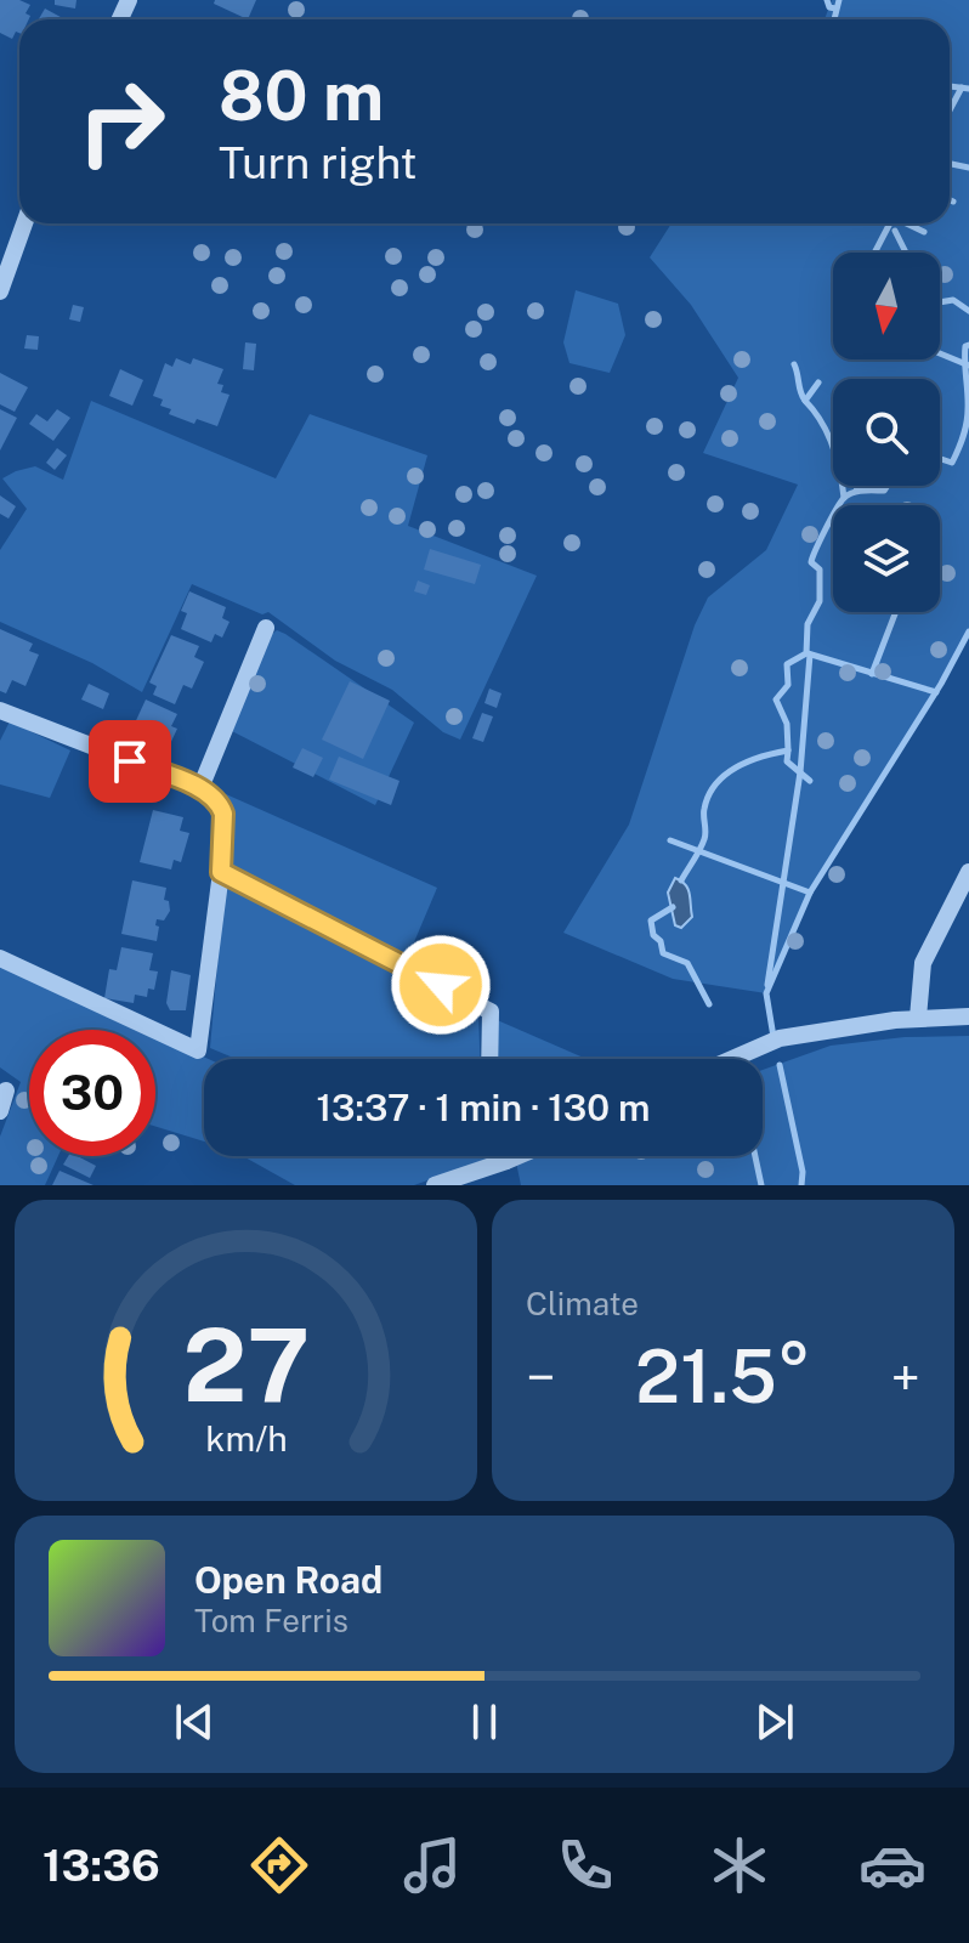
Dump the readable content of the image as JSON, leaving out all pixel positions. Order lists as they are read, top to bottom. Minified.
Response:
{"north":"bottom","page":{"turn":["80 m","Turn right"],"limit":"30","trip":"13:37 · 1 min · 130 m","tile":"Climate","heat":["−","21.5°","+"],"song":["Open Road","Tom Ferris"],"tabs":"13:36","gauge":["27","km/h"]}}
